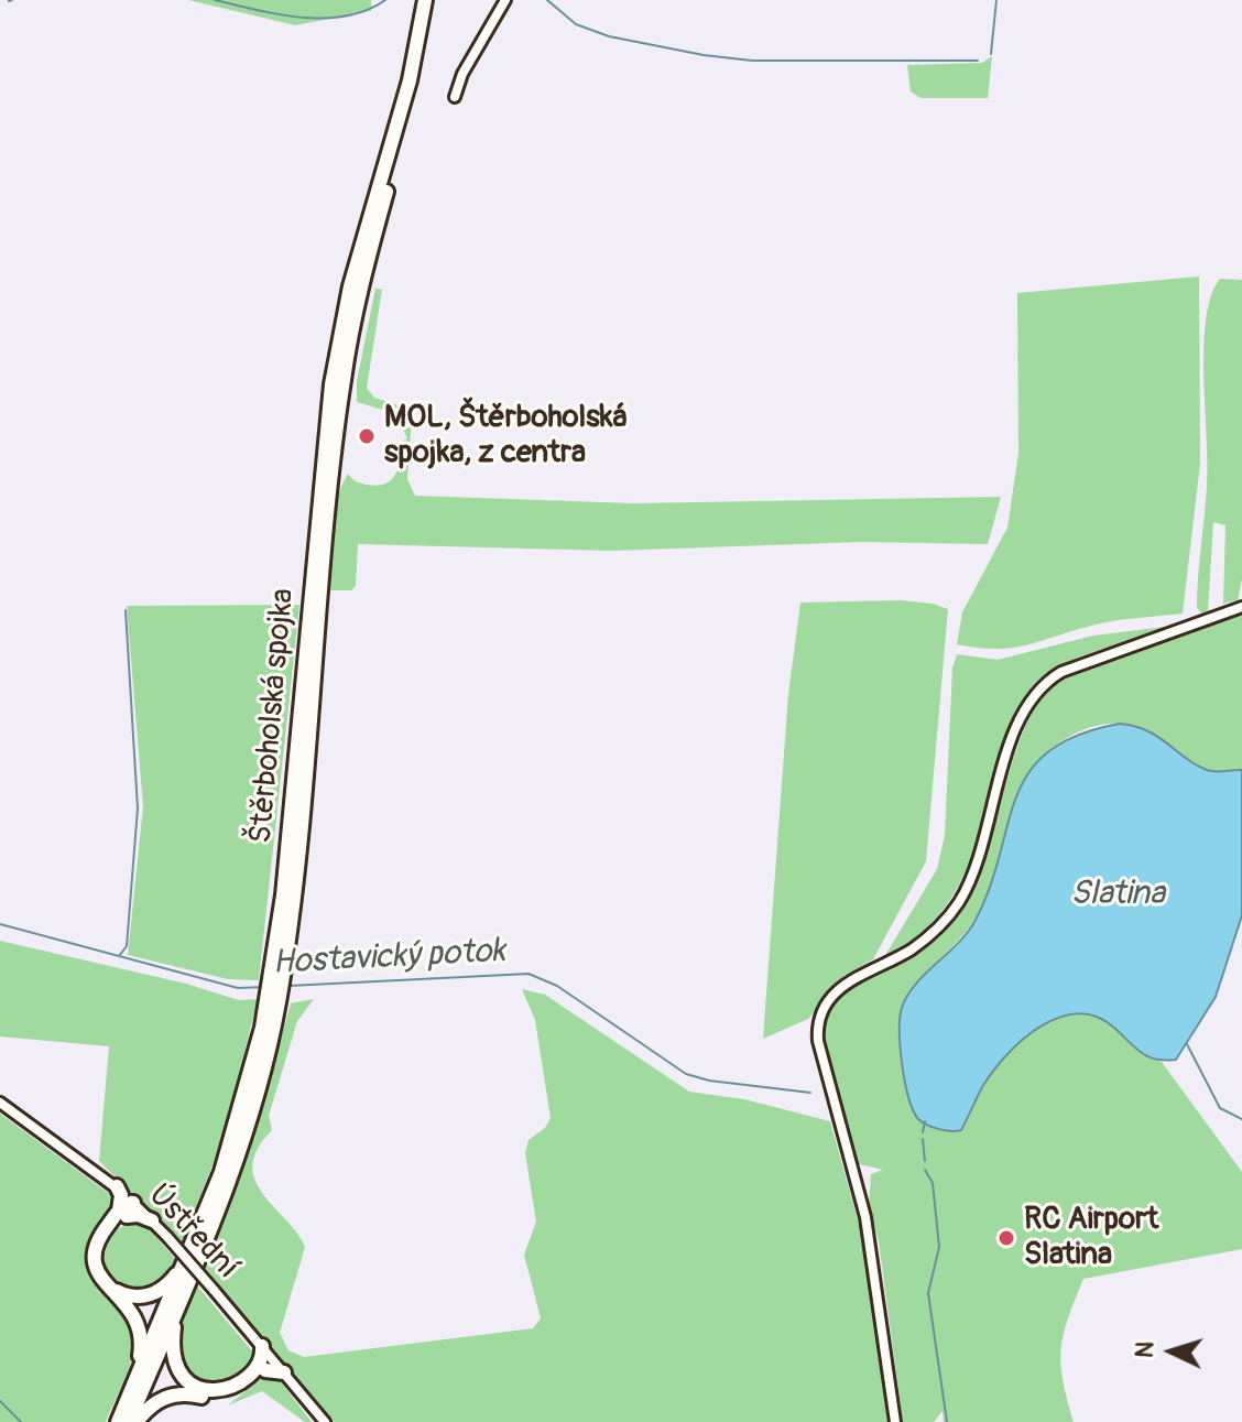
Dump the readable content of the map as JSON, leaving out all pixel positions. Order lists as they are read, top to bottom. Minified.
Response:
{"streets":{"highway":["Štěrboholská spojka"],"street":["Ústřední"]},"water":["Slatina","Hostavický potok"],"places":["MOL, Štěrboholská spojka, z centra","RC Airport Slatina"],"north":"left"}
